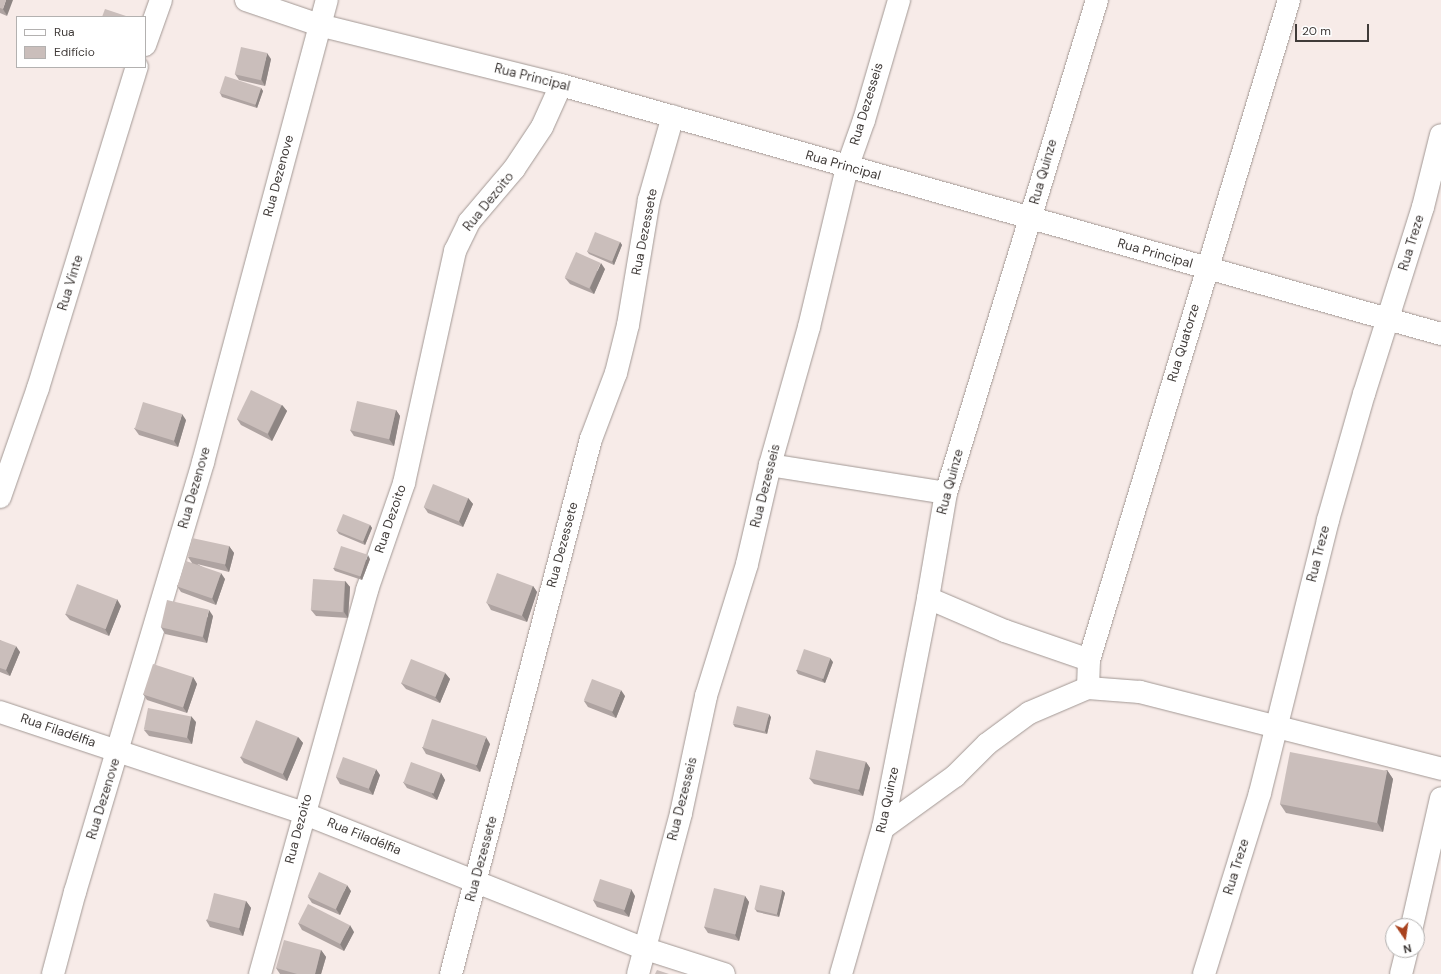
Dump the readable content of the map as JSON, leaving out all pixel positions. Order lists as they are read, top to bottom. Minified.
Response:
{"streets":{"street":["Rua Principal","Rua Dezesseis","Rua Quinze","Rua Dezenove","Rua Dezoito","Rua Dezessete","Rua Treze","Rua Vinte","Rua Quatorze","Rua Filadélfia"]},"crossings":[["Rua Principal","Rua Dezesseis"],["Rua Principal","Rua Quinze"],["Rua Principal","Rua Dezenove"],["Rua Principal","Rua Dezoito"],["Rua Principal","Rua Dezessete"],["Rua Principal","Rua Treze"],["Rua Principal","Rua Quatorze"],["Rua Dezesseis","Rua Filadélfia"],["Rua Dezenove","Rua Filadélfia"],["Rua Dezoito","Rua Filadélfia"],["Rua Dezessete","Rua Filadélfia"]],"legend":["Rua","Edifício"],"scale_bar":"20 m","north":"bottom"}
